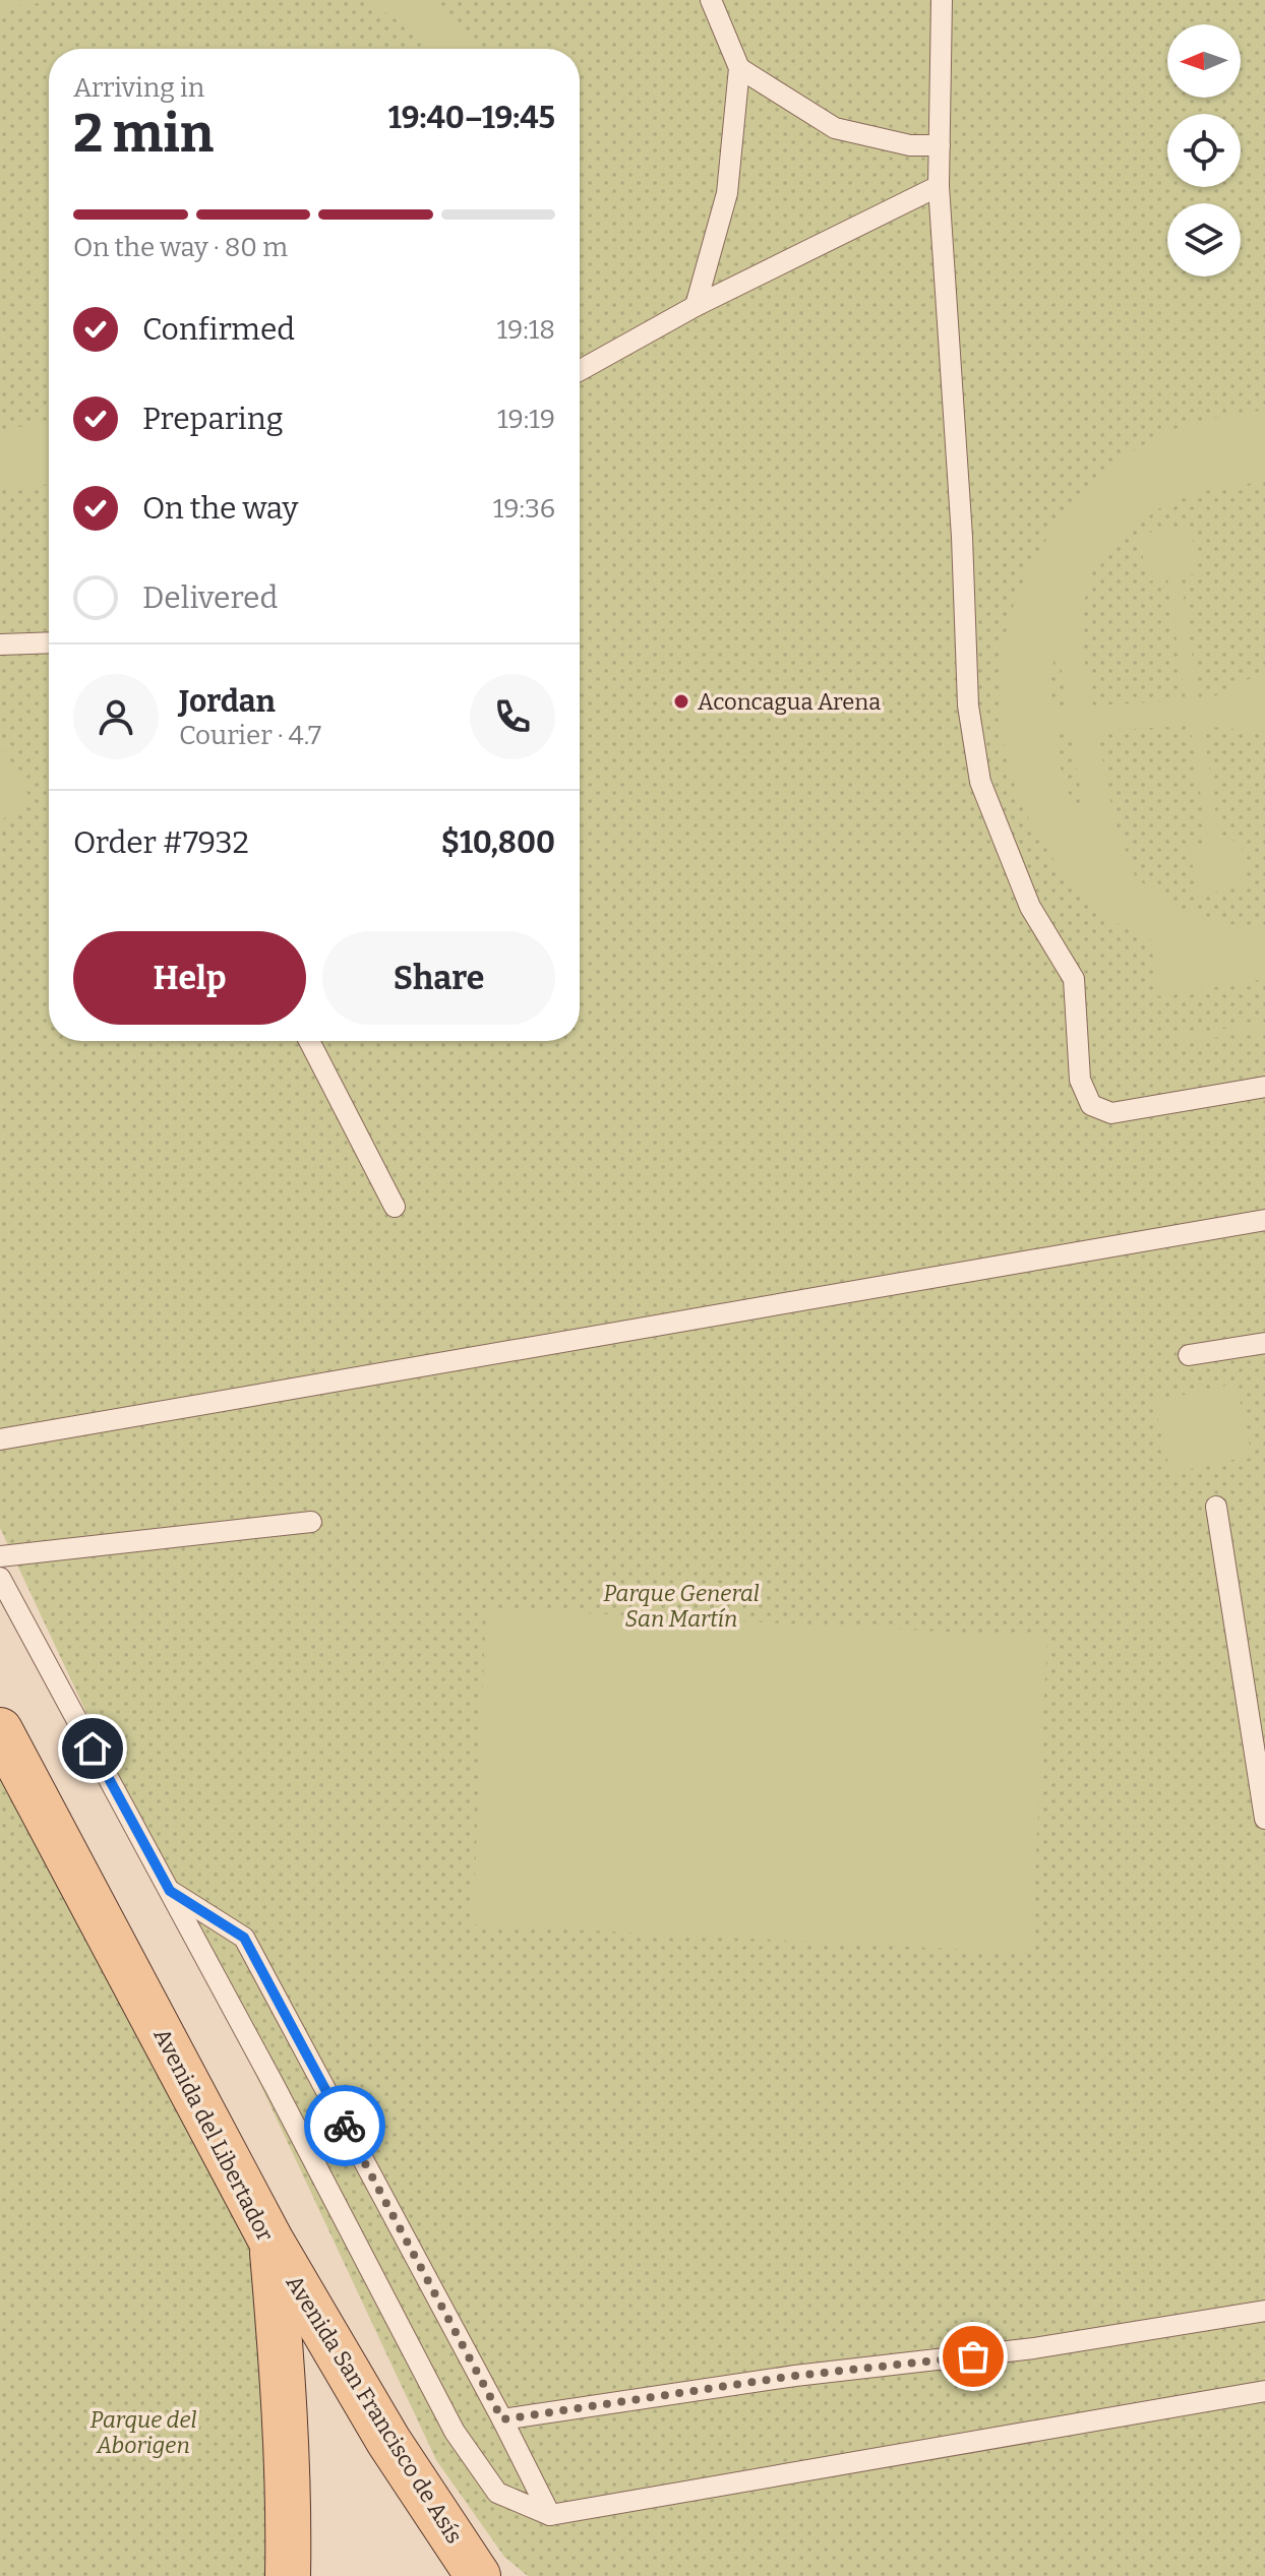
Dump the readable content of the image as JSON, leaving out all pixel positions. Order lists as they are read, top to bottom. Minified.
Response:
{"streets":{"main road":["Avenida del Libertador","Avenida San Francisco de Asís"]},"crossings":[["Avenida del Libertador","Avenida San Francisco de Asís"]],"parks":["Parque General San Martín","Parque del Aborigen"],"places":["Aconcagua Arena"],"north":"left","page":{"heading":["2 min","Arriving in","19:40–19:45"],"panel":["Jordan","Courier · 4.7","Order #7932","$10,800"],"bar":"On the way · 80 m","list":[["Confirmed","19:18"],["Preparing","19:19"],["On the way","19:36"],"Delivered"],"buttons":["Help","Share"]}}
